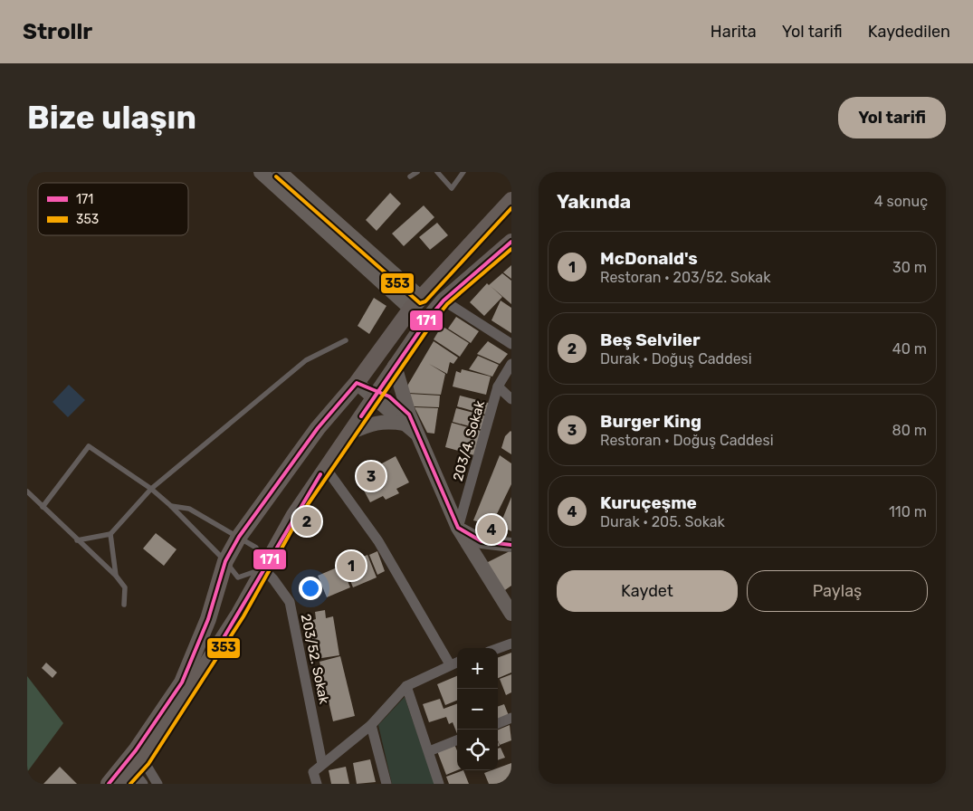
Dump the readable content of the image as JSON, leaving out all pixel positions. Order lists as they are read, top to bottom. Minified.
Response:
{"streets":{"street":["203/4. Sokak","203/52. Sokak"]},"lines":["transit line 353","transit line 171"],"legend":["171","353"],"page":{"header":"Strollr","nav":["Harita","Yol tarifi","Kaydedilen"],"buttons":["Yol tarifi",["Kaydet","Paylaş"]],"title":"Bize ulaşın","heading":["Yakında","4 sonuç"],"list":[{"mark":"1","name":"McDonald's","note":"Restoran · 203/52. Sokak","value":"30 m"},{"mark":"2","name":"Beş Selviler","note":"Durak · Doğuş Caddesi","value":"40 m"},{"mark":"3","name":"Burger King","note":"Restoran · Doğuş Caddesi","value":"80 m"},{"mark":"4","name":"Kuruçeşme","note":"Durak · 205. Sokak","value":"110 m"}],"pins":["3","2","4","1"],"map_buttons":["+","−"]}}
